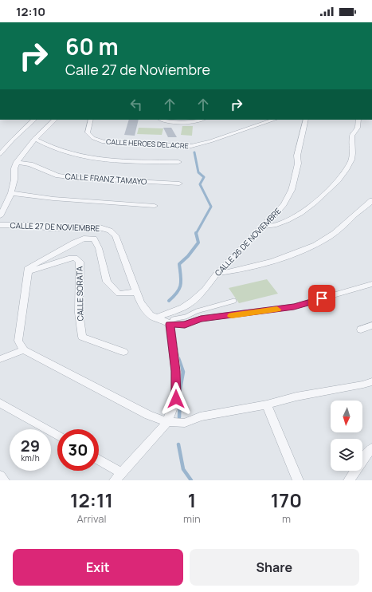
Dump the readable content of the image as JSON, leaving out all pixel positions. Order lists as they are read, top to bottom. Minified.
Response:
{"streets":{"street":["CALLE HEROES DEL ACRE","CALLE FRANZ TAMAYO","CALLE 27 DE NOVIEMBRE","CALLE 26 DE NOVIEMBRE","CALLE SORATA"]},"crossings":[["CALLE 27 DE NOVIEMBRE","CALLE 26 DE NOVIEMBRE"]],"north":"bottom","page":{"status":"12:10","turn":["60 m","Calle 27 de Noviembre"],"speed":"29 km/h","limit":"30","eta":["12:11","Arrival","1","min","170","m"],"buttons":["Exit","Share"]}}
